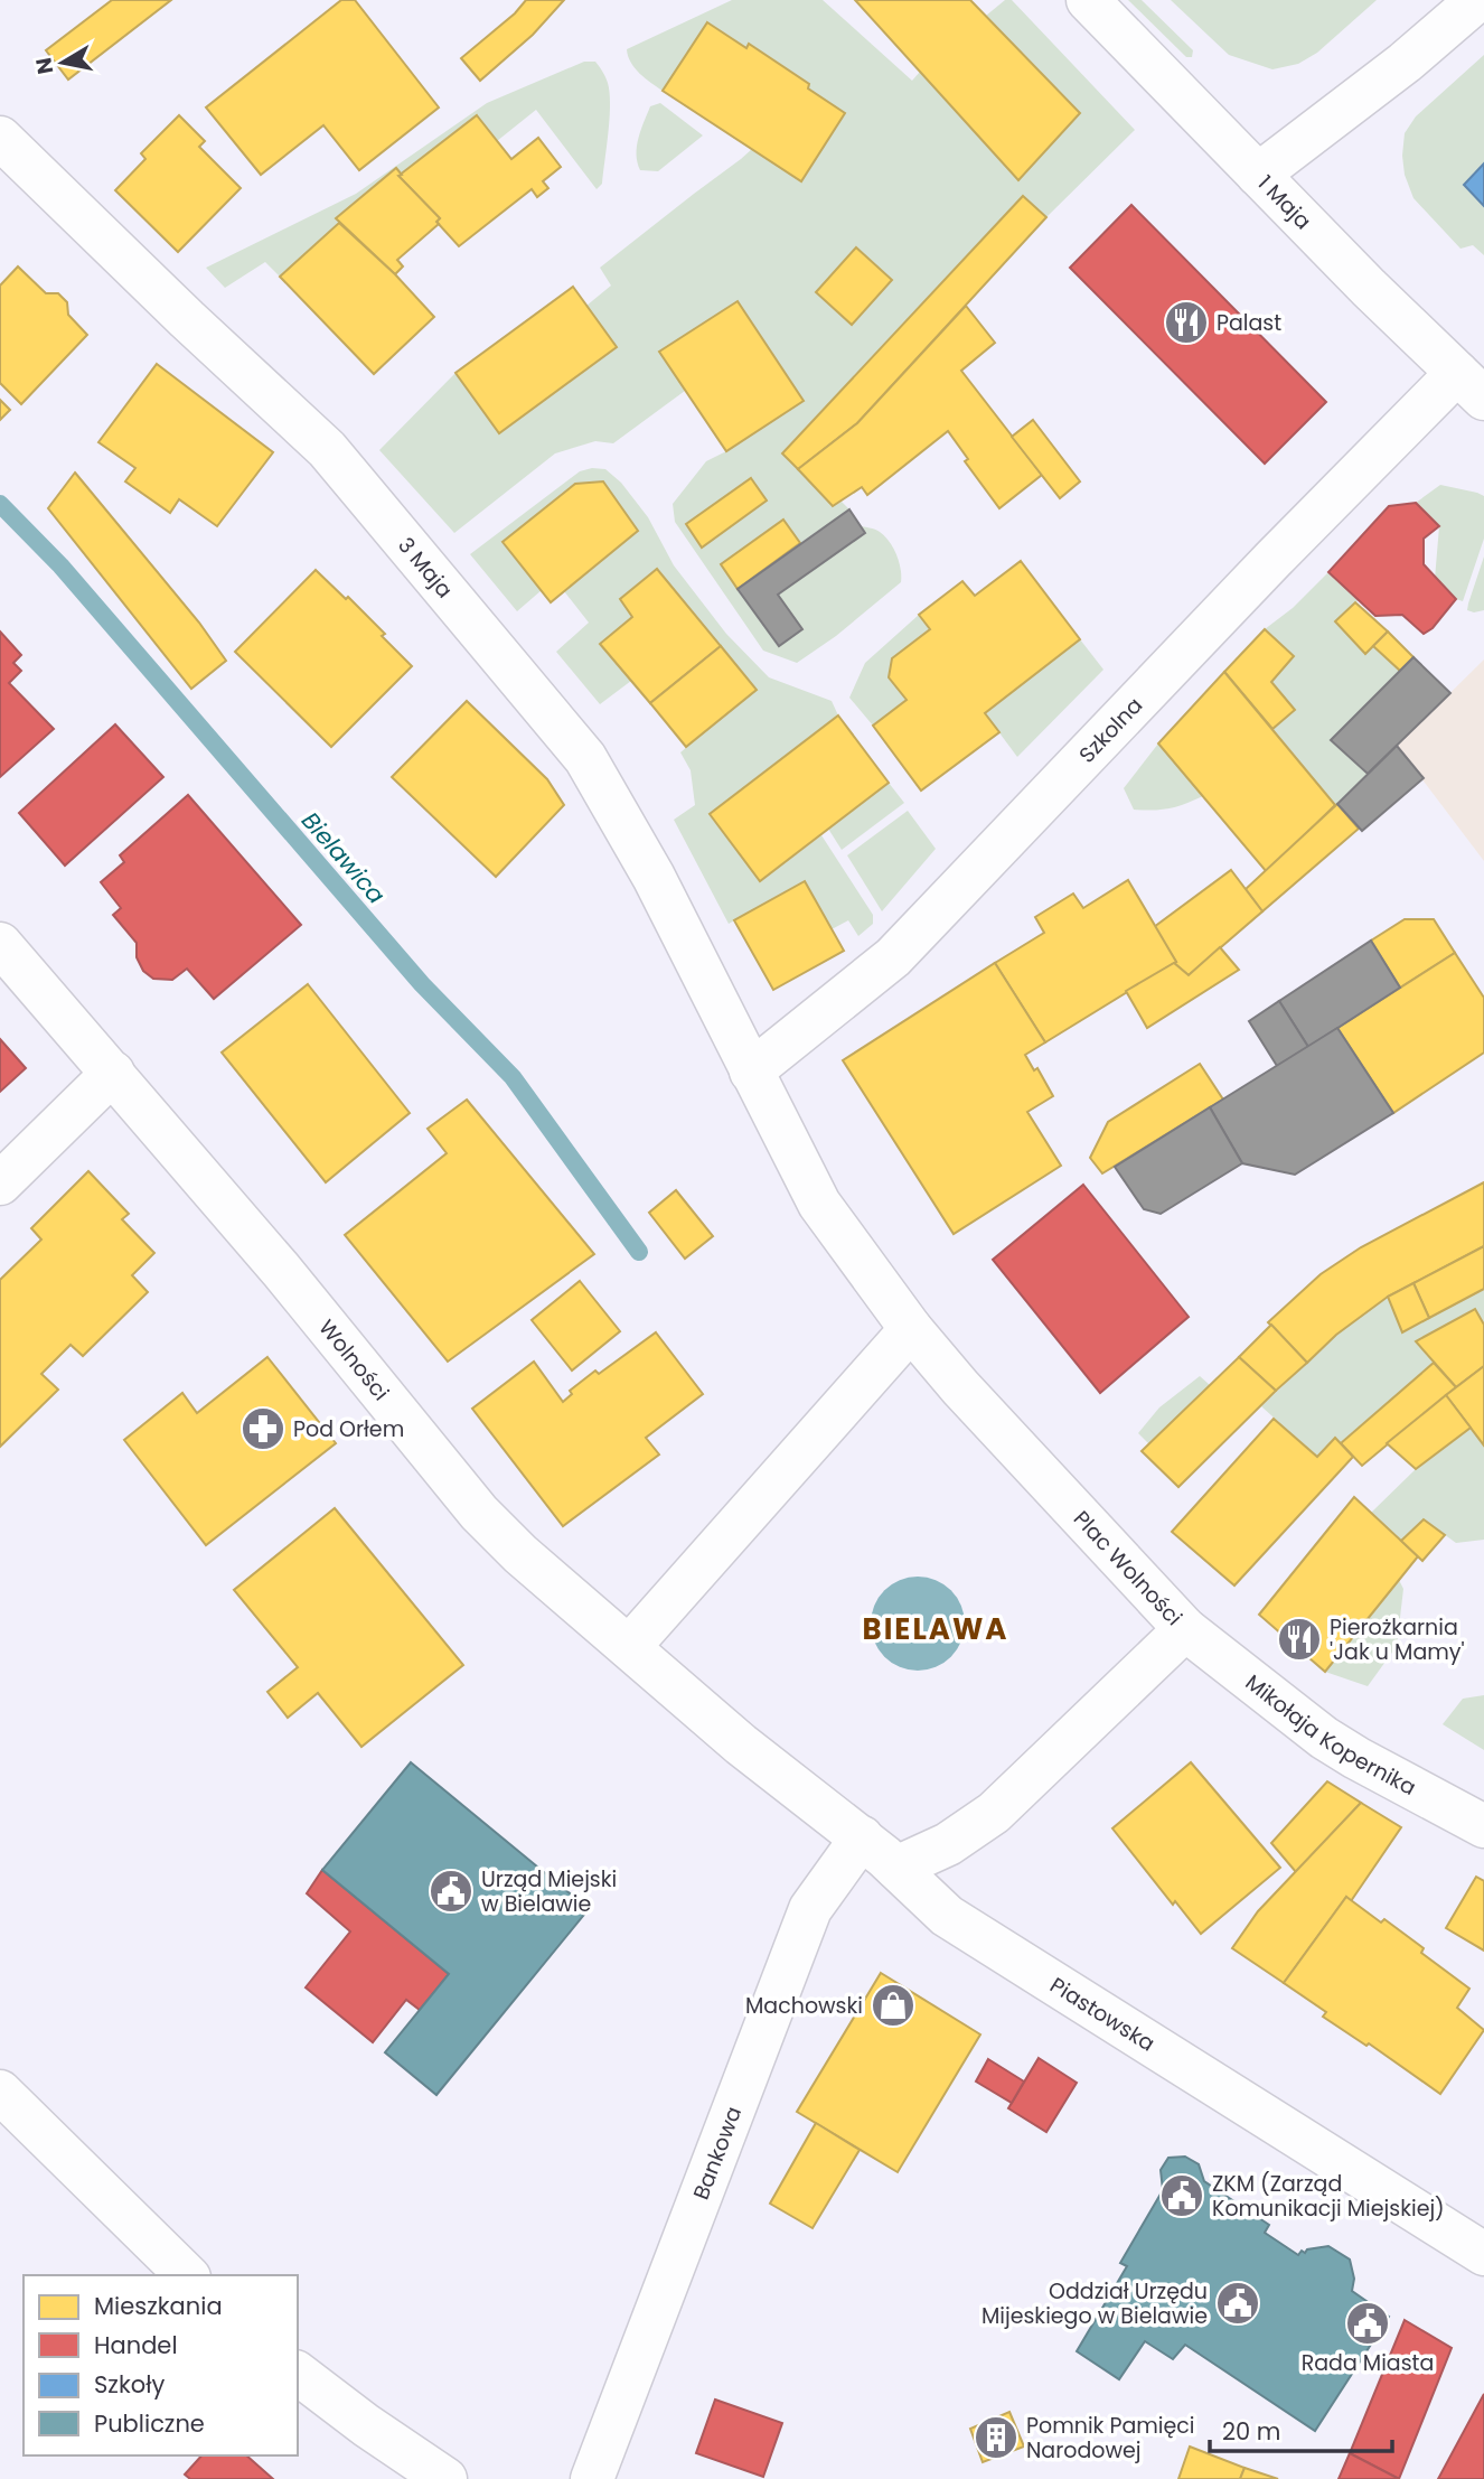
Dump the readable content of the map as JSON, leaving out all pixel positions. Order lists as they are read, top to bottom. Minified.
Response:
{"streets":{"street":["1 Maja","3 Maja","Szkolna","Wolności","Plac Wolności","Mikołaja Kopernika","Piastowska","Bankowa"]},"crossings":[["1 Maja","Szkolna"],["3 Maja","Szkolna"],["3 Maja","Plac Wolności"],["Szkolna","Plac Wolności"],["Wolności","Piastowska"],["Plac Wolności","Mikołaja Kopernika"],["Plac Wolności","Piastowska"],["Piastowska","Bankowa"]],"districts":["BIELAWA"],"water":["Bielawica"],"places":{"restaurant":["Palast","Pierożkarnia 'Jak u Mamy'"],"pharmacy":["Pod Orłem"],"public building":["Urząd Miejski w Bielawie","ZKM (Zarząd Komunikacji Miejskiej)","Oddział Urzędu Mijeskiego w Bielawie","Rada Miasta"],"shop":["Machowski"],"building":["Pomnik Pamięci Narodowej"]},"legend":["Mieszkania","Handel","Szkoły","Publiczne"],"scale_bar":"20 m","north":"left"}
